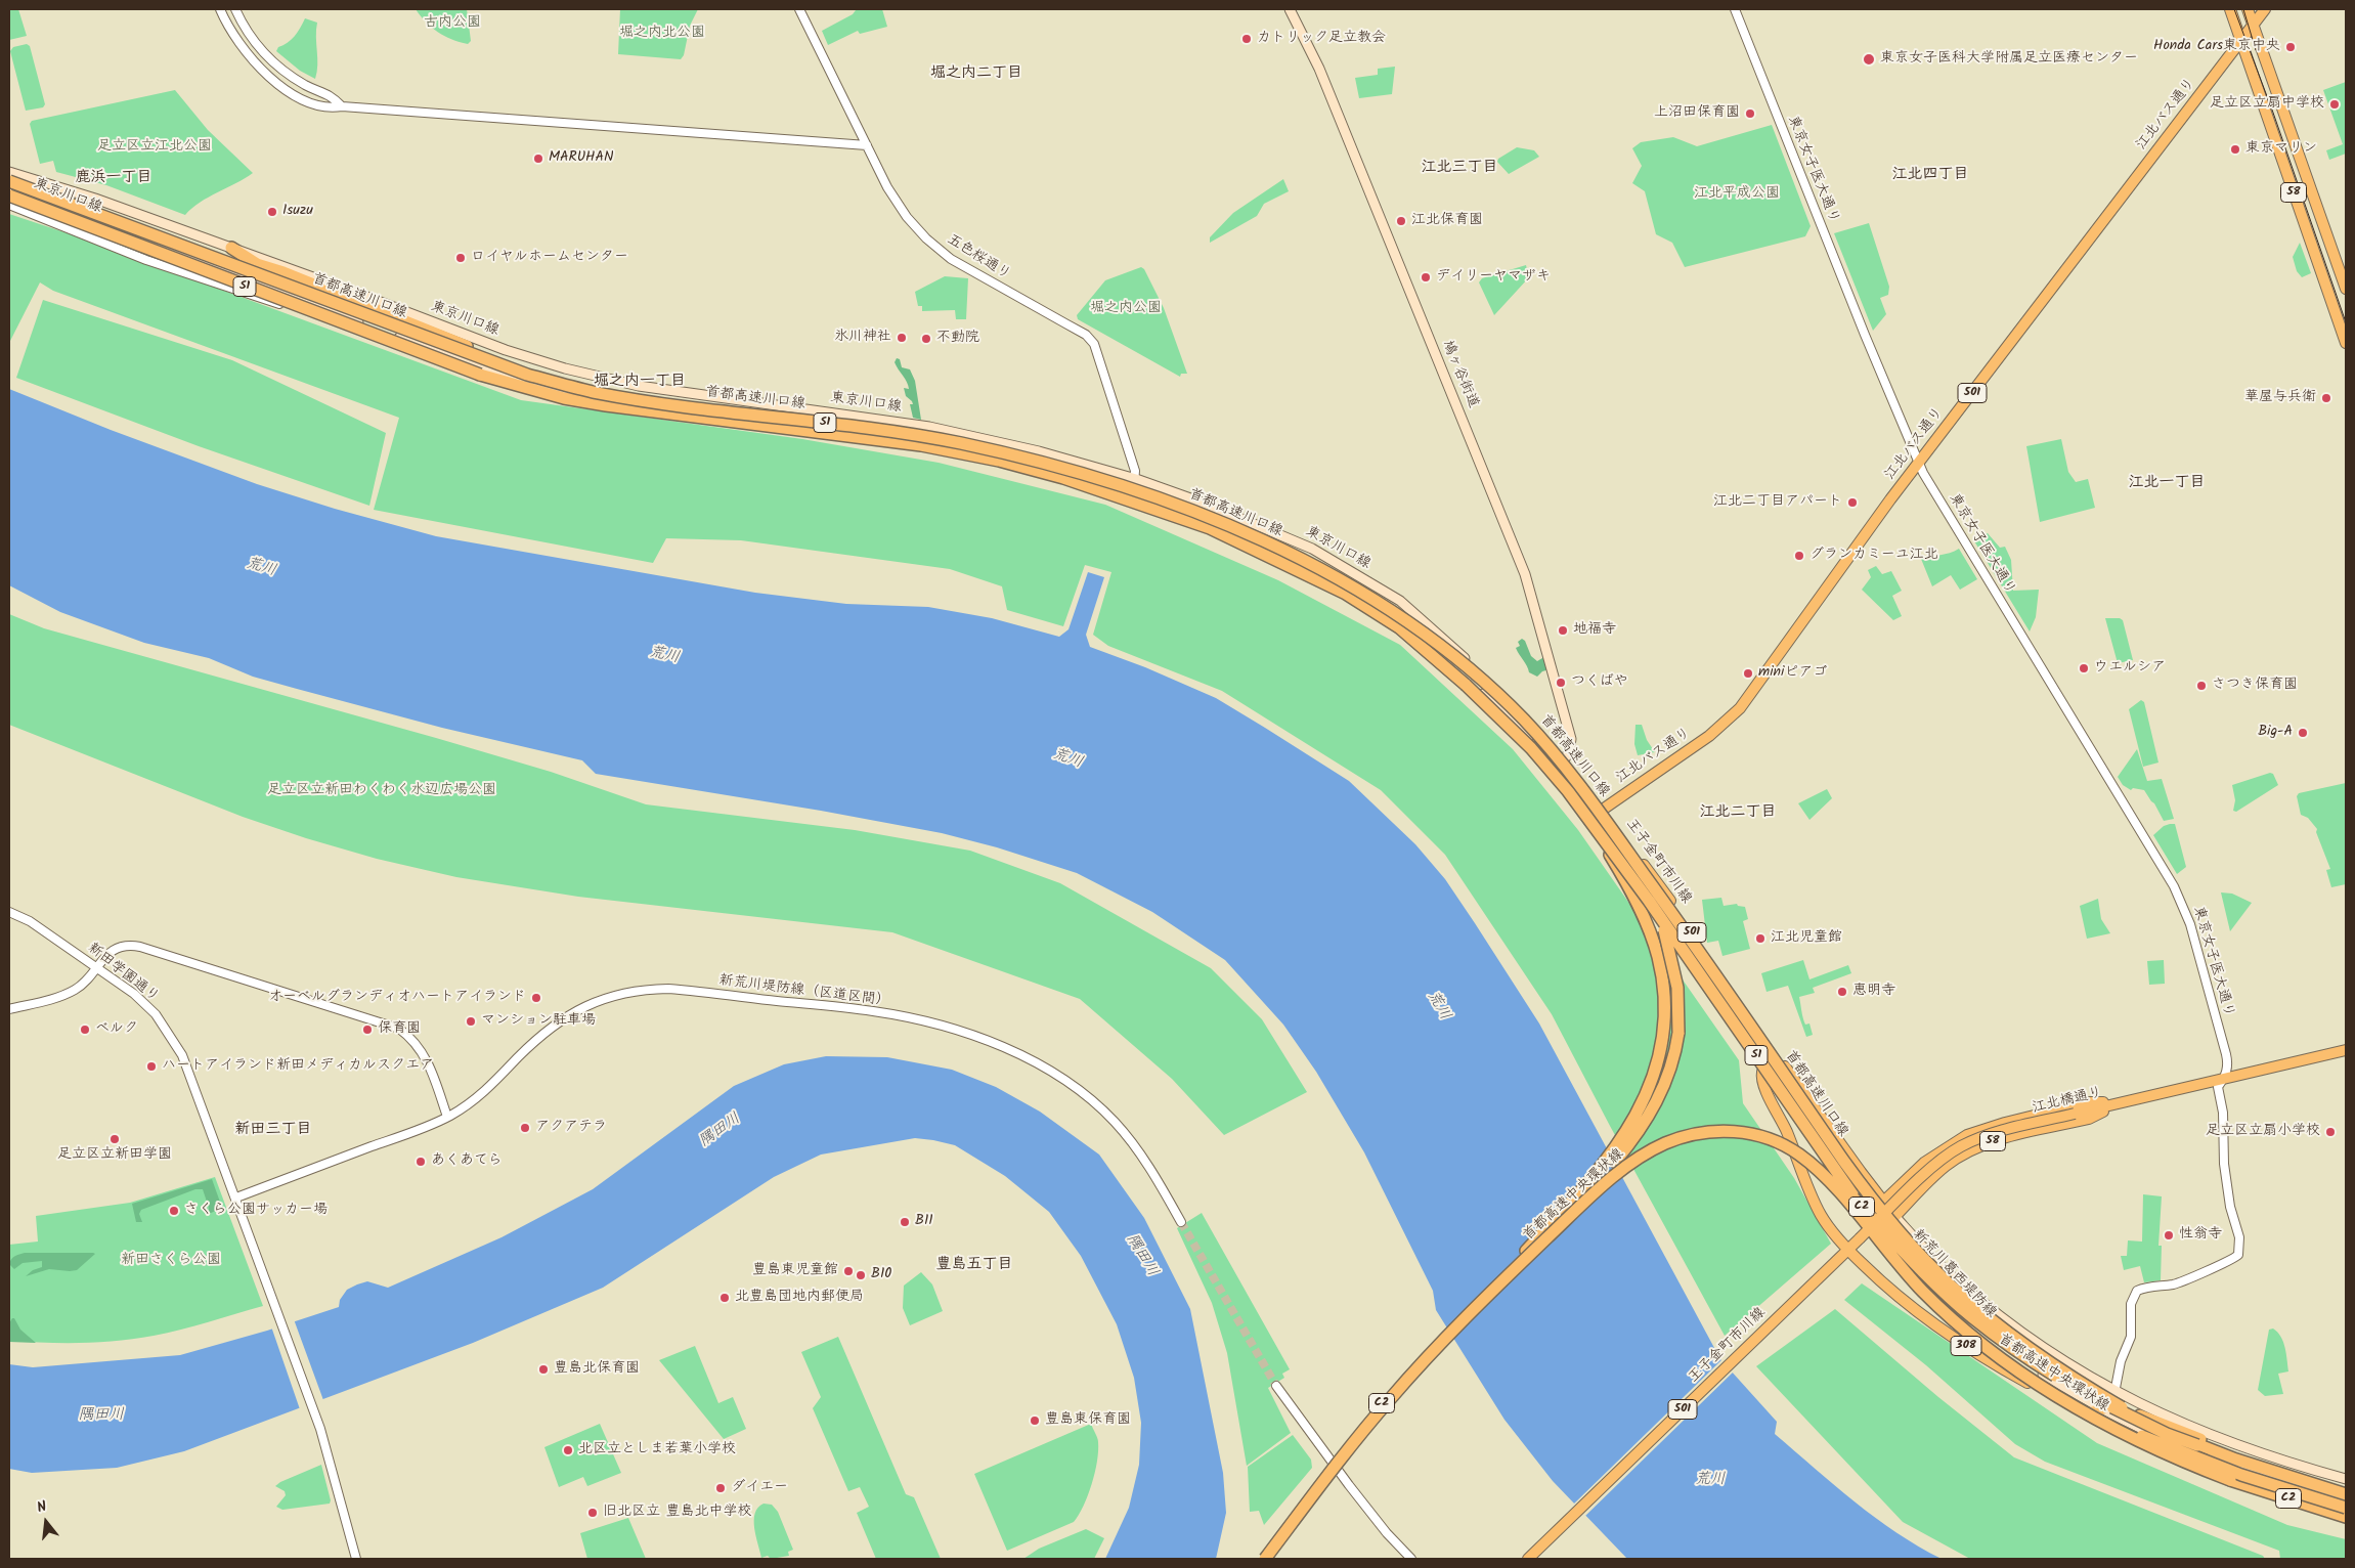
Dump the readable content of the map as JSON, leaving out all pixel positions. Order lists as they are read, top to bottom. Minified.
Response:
{"streets":{"highway":["S1","首都高速川口線","首都高速中央環状線","C2"],"main road":["江北バス通り","58","東京川口線","鳩ヶ谷街道","501","王子金町市川線","江北橋通り","新荒川葛西堤防線","308"],"street":["東京女子医大通り","五色桜通り","新田学園通り","新荒川堤防線（区道区間）"]},"crossings":[["江北バス通り","東京女子医大通り"],["江北バス通り","58"],["江北バス通り","東京川口線"],["江北バス通り","王子金町市川線"],["東京女子医大通り","江北橋通り"],["東京女子医大通り","新荒川葛西堤防線"],["58","王子金町市川線"],["58","江北橋通り"],["58","新荒川葛西堤防線"],["東京川口線","五色桜通り"],["東京川口線","S1"],["東京川口線","鳩ヶ谷街道"],["東京川口線","王子金町市川線"],["S1","首都高速川口線"],["首都高速川口線","首都高速中央環状線"],["王子金町市川線","江北橋通り"],["王子金町市川線","新荒川葛西堤防線"],["新田学園通り","新荒川堤防線（区道区間）"],["江北橋通り","308"],["新荒川葛西堤防線","308"]],"districts":["堀之内二丁目","江北三丁目","江北四丁目","鹿浜一丁目","堀之内一丁目","江北一丁目","江北二丁目","新田三丁目","豊島五丁目"],"water":["荒川","隅田川"],"parks":["古内公園","堀之内北公園","足立区立江北公園","江北平成公園","堀之内公園","足立区立新田わくわく水辺広場公園","新田さくら公園"],"places":["カトリック足立教会","Honda Cars東京中央","東京女子医科大学附属足立医療センター","足立区立扇中学校","上沼田保育園","東京マリン","MARUHAN","Isuzu","江北保育園","ロイヤルホームセンター","デイリーヤマザキ","氷川神社","不動院","華屋与兵衛","江北二丁目アパート","グランカミーユ江北","地福寺","ウエルシア","miniピアゴ","つくばや","さつき保育園","Big-A","江北児童館","恵明寺","オーベルグランディオハートアイランド","マンション駐車場","ベルク","保育園","ハートアイランド新田メディカルスクエア","アクアテラ","足立区立扇小学校","足立区立新田学園","あくあてら","さくら公園サッカー場","B11","性翁寺","豊島東児童館","B10","北豊島団地内郵便局","豊島北保育園","豊島東保育園","北区立としま若葉小学校","ダイエー","旧北区立 豊島北中学校"],"north":"top"}
